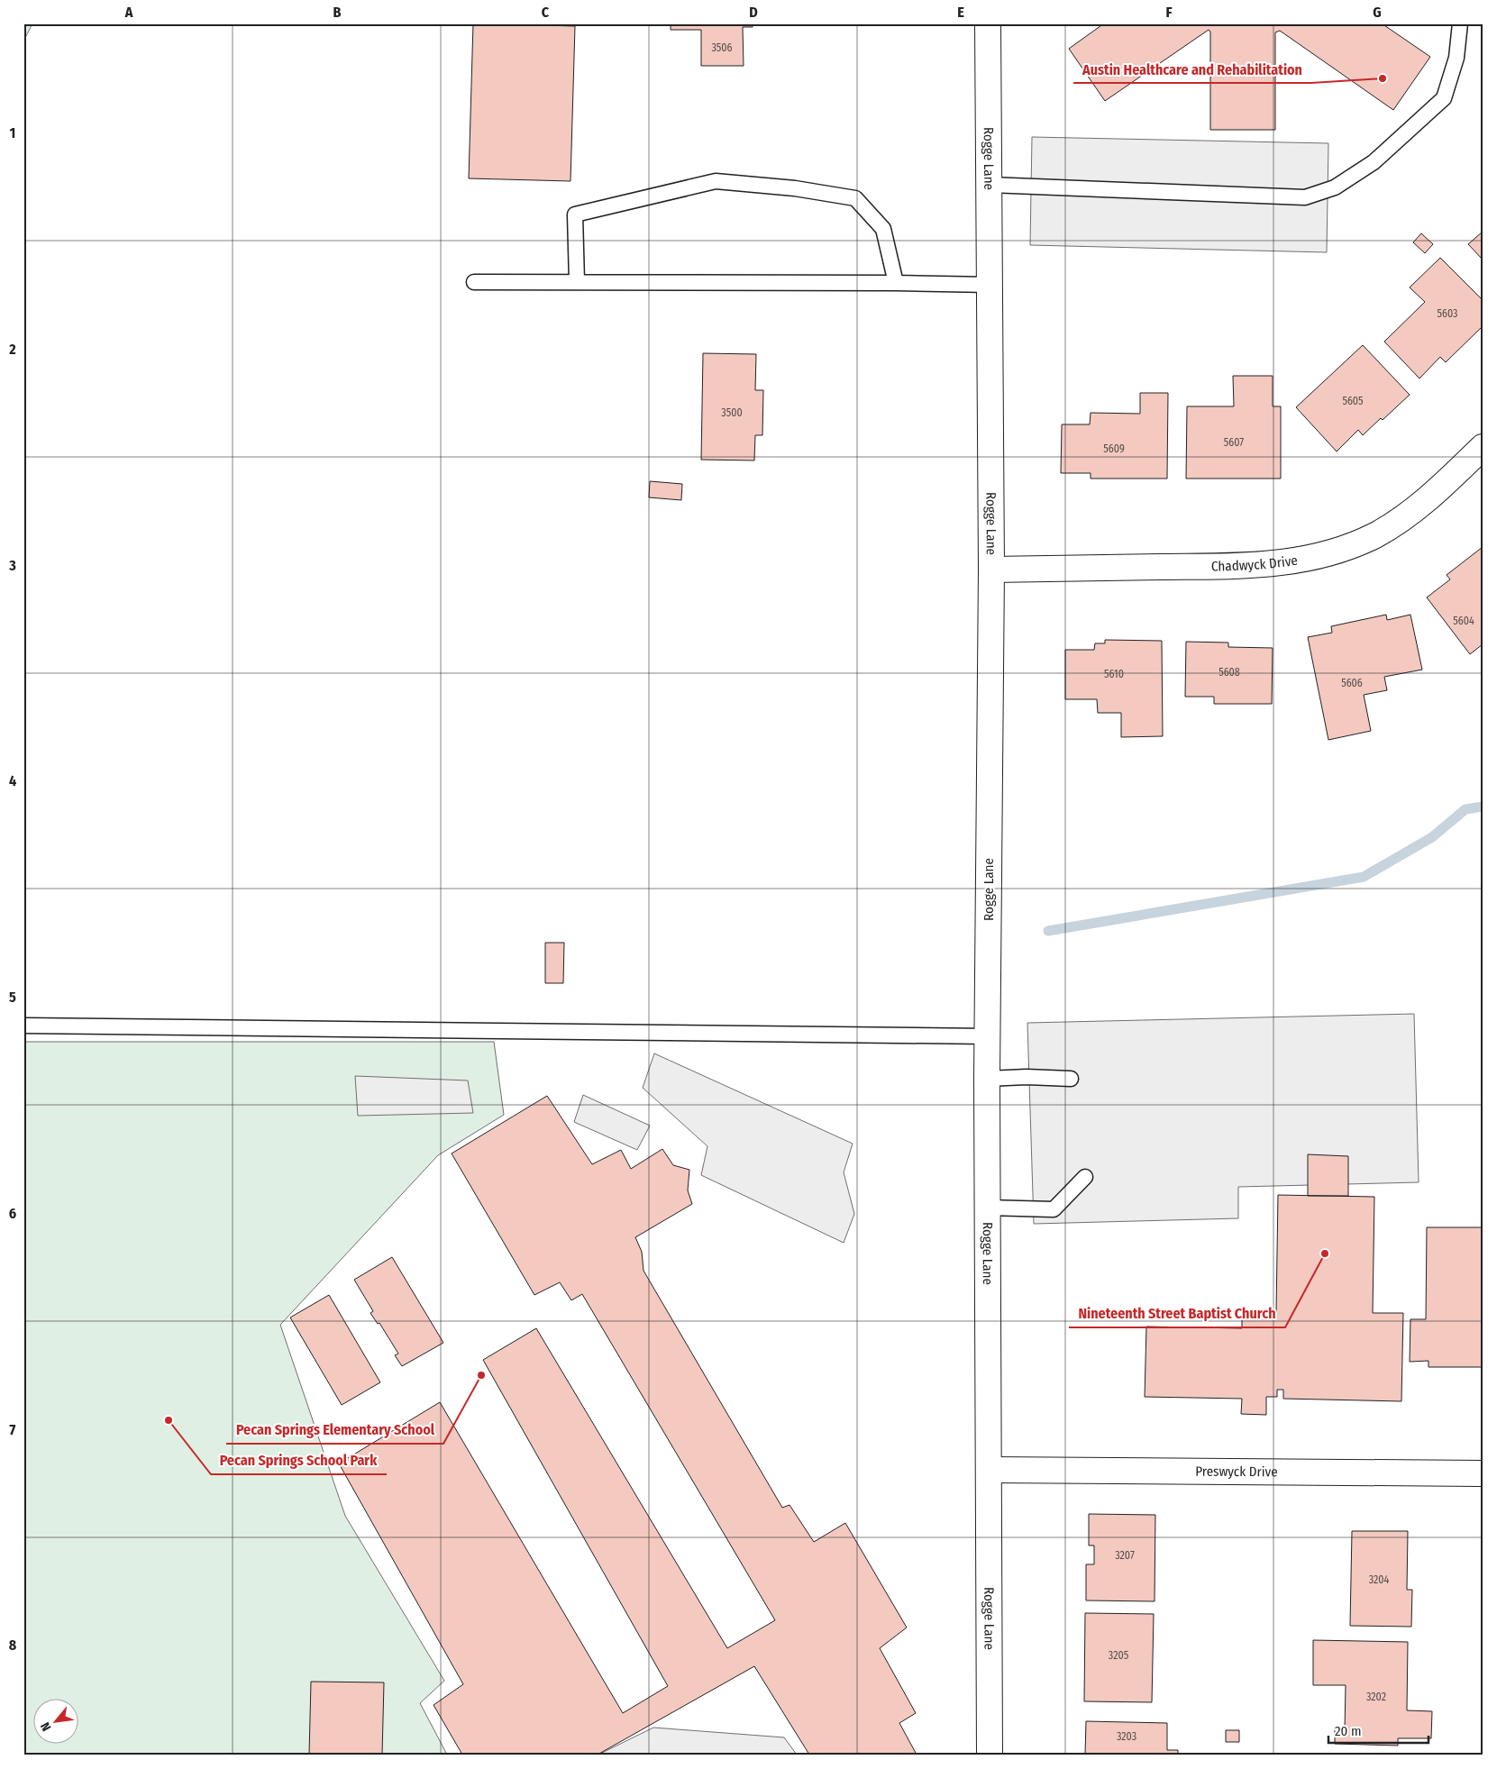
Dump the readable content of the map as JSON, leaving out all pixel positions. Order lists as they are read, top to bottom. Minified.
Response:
{"streets":{"street":["Rogge Lane","Chadwyck Drive","Preswyck Drive"]},"crossings":[["Rogge Lane","Chadwyck Drive"],["Rogge Lane","Preswyck Drive"]],"places":["Austin Healthcare and Rehabilitation","Nineteenth Street Baptist Church","Pecan Springs Elementary School","Pecan Springs School Park"],"house_numbers":["3506","5603","5605","3500","5607","5609","5604","5608","5610","5606","3207","3204","3205","3202","3203"],"scale_bar":"20 m","north":"bottom left","grid":{"columns":["A","B","C","D","E","F","G"],"rows":["1","2","3","4","5","6","7","8"]}}
